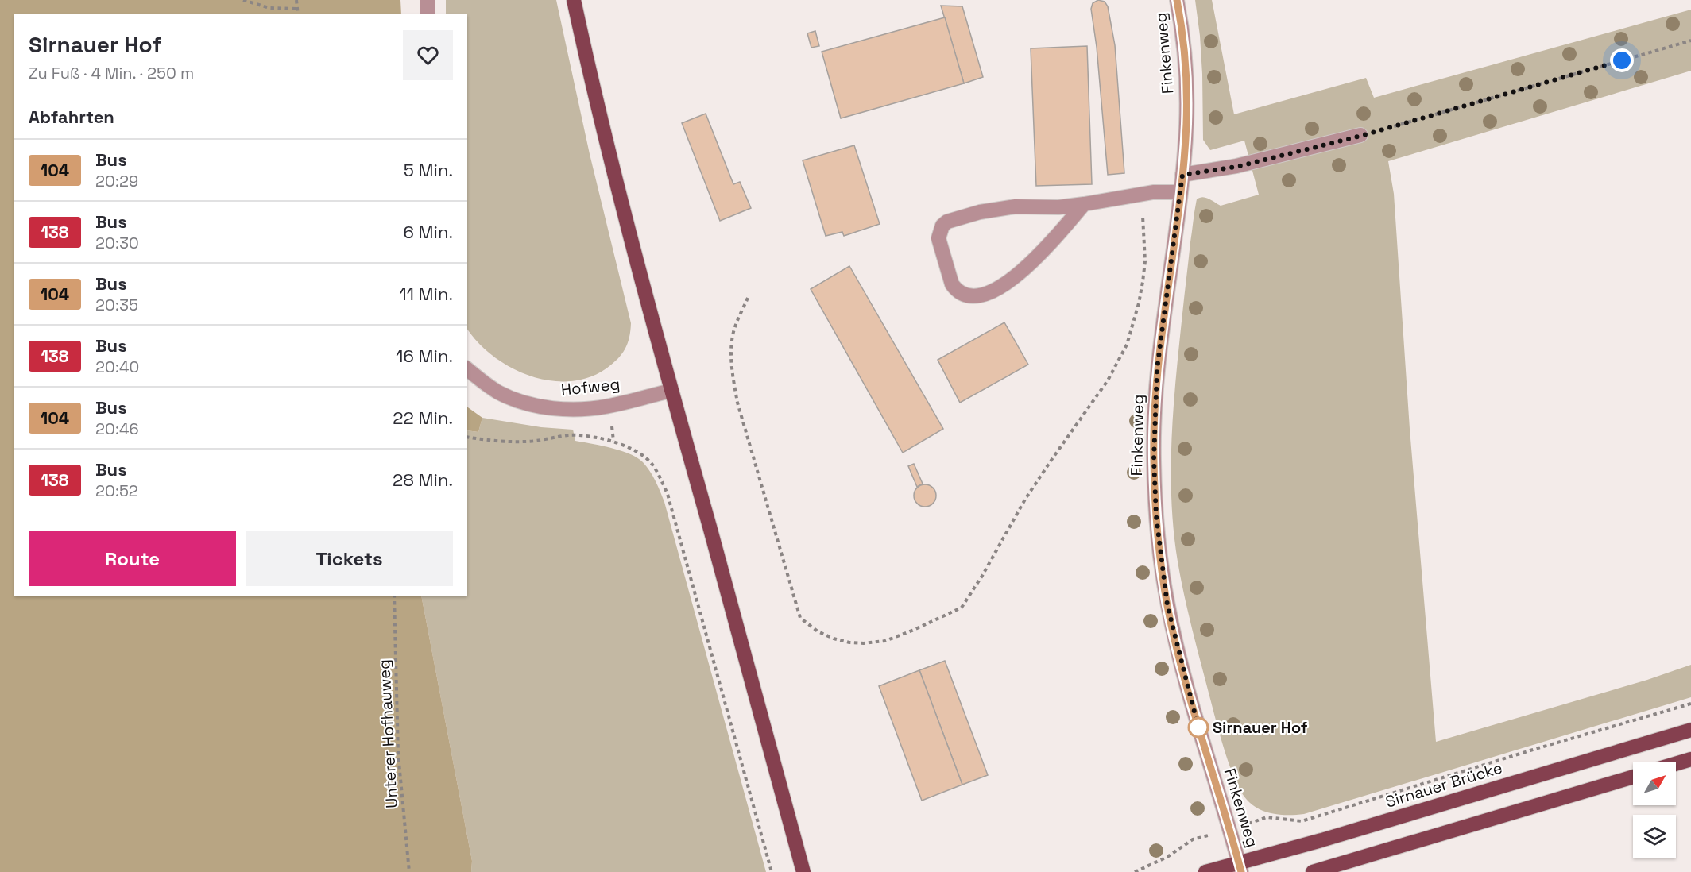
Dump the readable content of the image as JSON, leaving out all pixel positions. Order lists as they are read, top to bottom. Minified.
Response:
{"streets":{"main road":["Sirnauer Brücke"],"street":["Finkenweg","Hofweg"],"path":["Unterer Hofhauweg"]},"crossings":[["Finkenweg","Sirnauer Brücke"]],"places":["Sirnauer Hof"],"lines":["bus line 104"],"north":"top right","page":{"heading":[["Sirnauer Hof","Zu Fuß · 4 Min. · 250 m"],"Abfahrten"],"list":[{"mark":"104","name":"Bus","note":"20:29","value":"5 Min."},{"mark":"138","name":"Bus","note":"20:30","value":"6 Min."},{"mark":"104","name":"Bus","note":"20:35","value":"11 Min."},{"mark":"138","name":"Bus","note":"20:40","value":"16 Min."},{"mark":"104","name":"Bus","note":"20:46","value":"22 Min."},{"mark":"138","name":"Bus","note":"20:52","value":"28 Min."}],"buttons":["Route","Tickets"]}}
